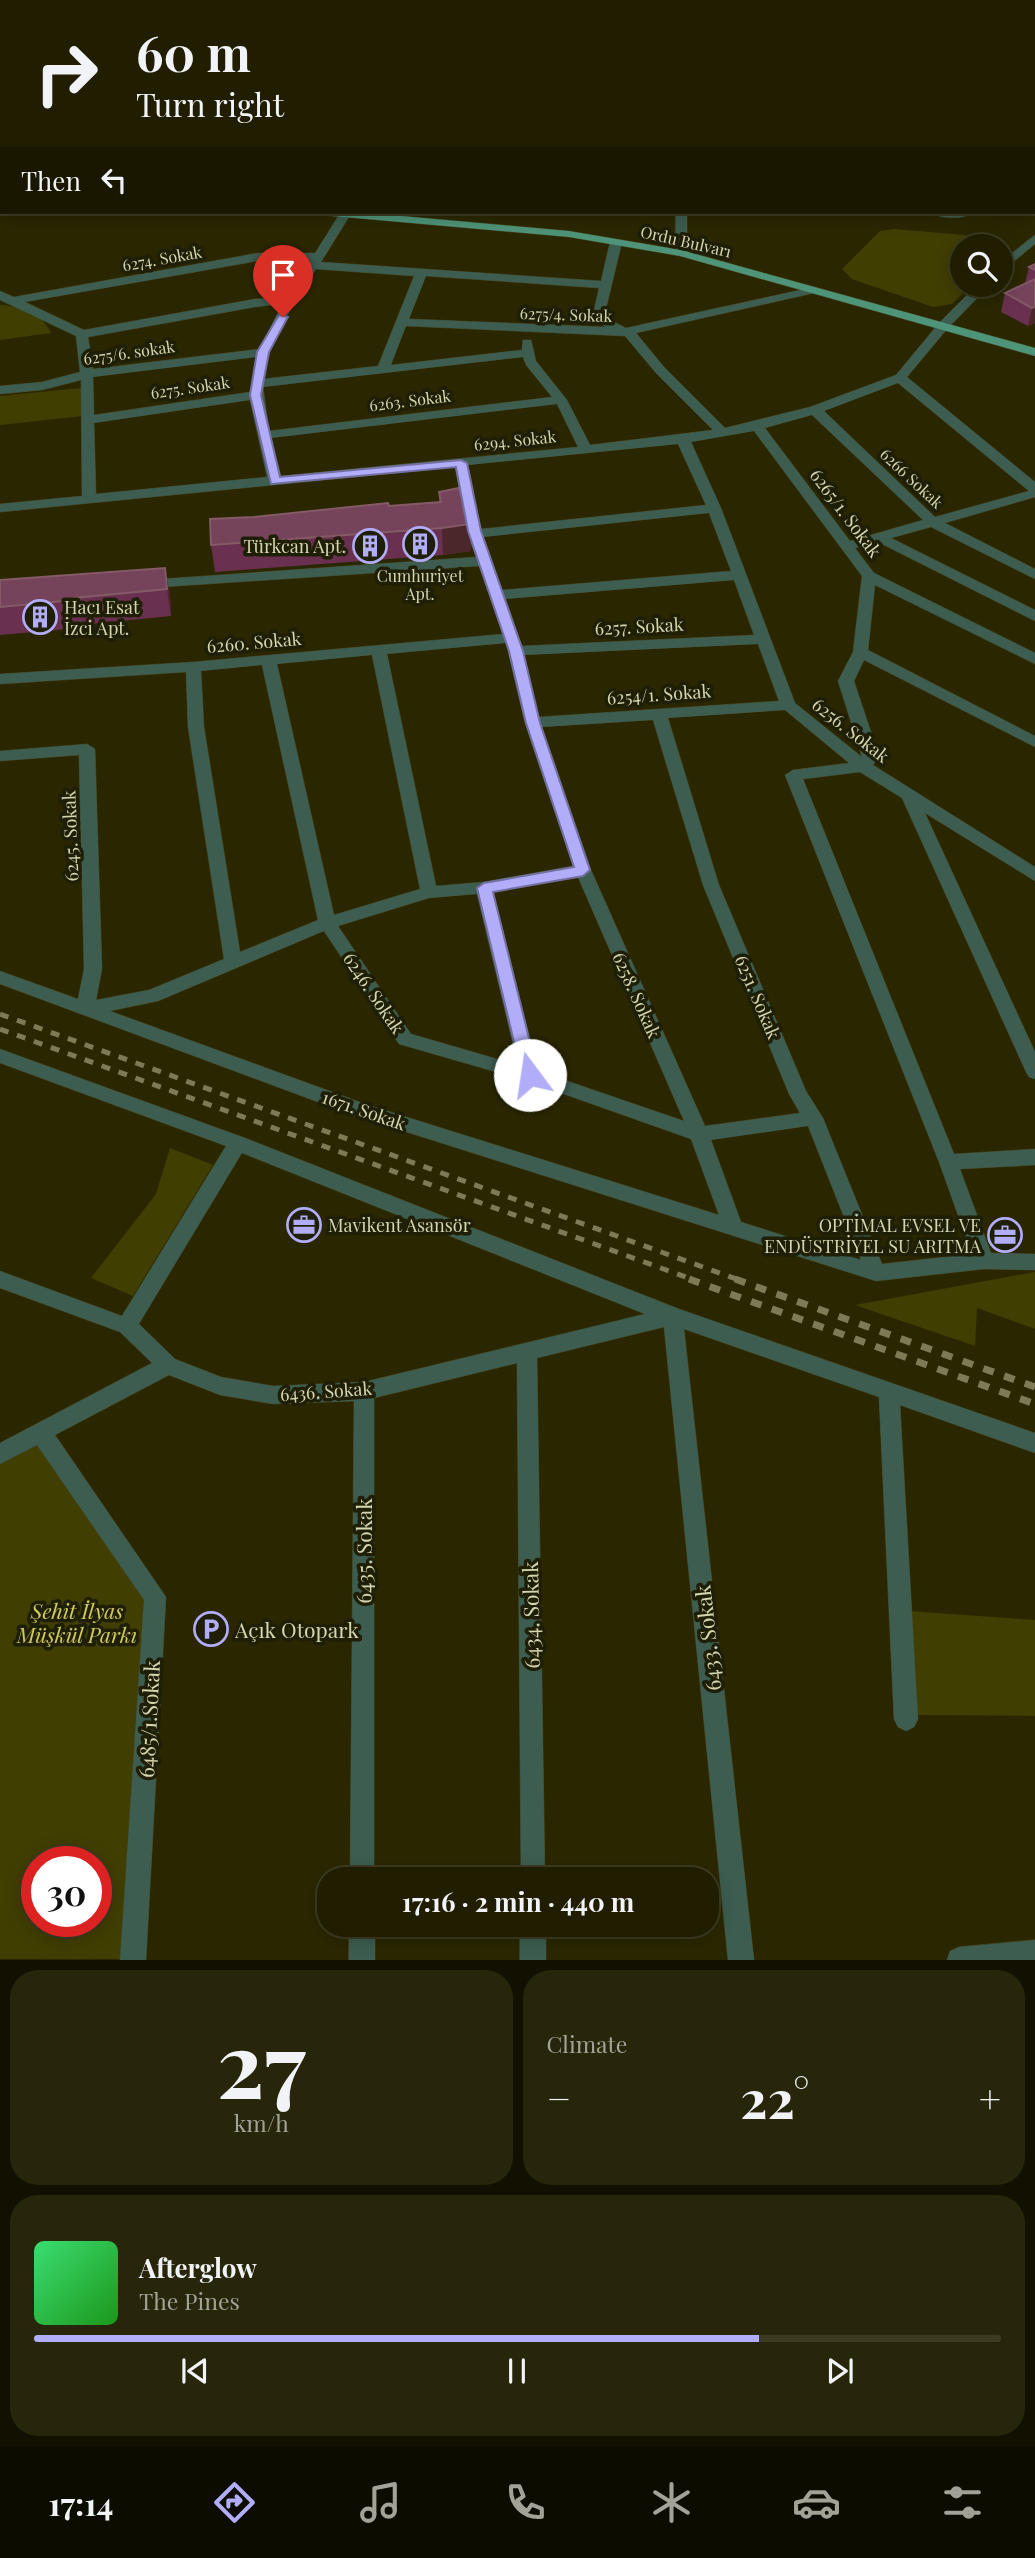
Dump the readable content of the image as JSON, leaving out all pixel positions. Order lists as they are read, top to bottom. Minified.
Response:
{"streets":{"main road":["Ordu Bulvarı"],"street":["6274. Sokak","6275/4. Sokak","6275/6. sokak","6275. Sokak","6263. Sokak","6294. Sokak","6266 Sokak","6265/1. Sokak","6257. Sokak","6260. Sokak","6254/1. Sokak","6256. Sokak","6245. Sokak","6246. Sokak","6258. Sokak","6251. Sokak","1671. Sokak","6436. Sokak","6435. Sokak","6434. Sokak","6433. Sokak","6485/1.Sokak"]},"crossings":[["Ordu Bulvarı","6275/4. Sokak"],["Ordu Bulvarı","6294. Sokak"],["6294. Sokak","6266 Sokak"],["6294. Sokak","6265/1. Sokak"],["6294. Sokak","6256. Sokak"],["6294. Sokak","6258. Sokak"],["6257. Sokak","6260. Sokak"],["6257. Sokak","6256. Sokak"],["6257. Sokak","6258. Sokak"],["6260. Sokak","6246. Sokak"],["6260. Sokak","6258. Sokak"],["6254/1. Sokak","6256. Sokak"],["6254/1. Sokak","6258. Sokak"],["6254/1. Sokak","6251. Sokak"],["6245. Sokak","1671. Sokak"],["6246. Sokak","6258. Sokak"],["6246. Sokak","6251. Sokak"],["6258. Sokak","1671. Sokak"],["6436. Sokak","6435. Sokak"],["6436. Sokak","6434. Sokak"],["6436. Sokak","6433. Sokak"]],"parks":["Şehit İlyas Müşkül Parkı"],"places":{"building":["Cumhuriyet Apt.","Türkcan Apt.","Hacı Esat İzci Apt."],"office":["Mavikent Asansör","OPTİMAL EVSEL VE ENDÜSTRİYEL SU ARITMA"],"parking":["Açık Otopark"]},"page":{"turn":["60 m","Turn right"],"then":"Then","limit":"30","trip":"17:16 · 2 min · 440 m","tile":[["27","km/h"],"Climate"],"heat":["−","22°","+"],"song":["Afterglow","The Pines"],"tabs":"17:14"}}
